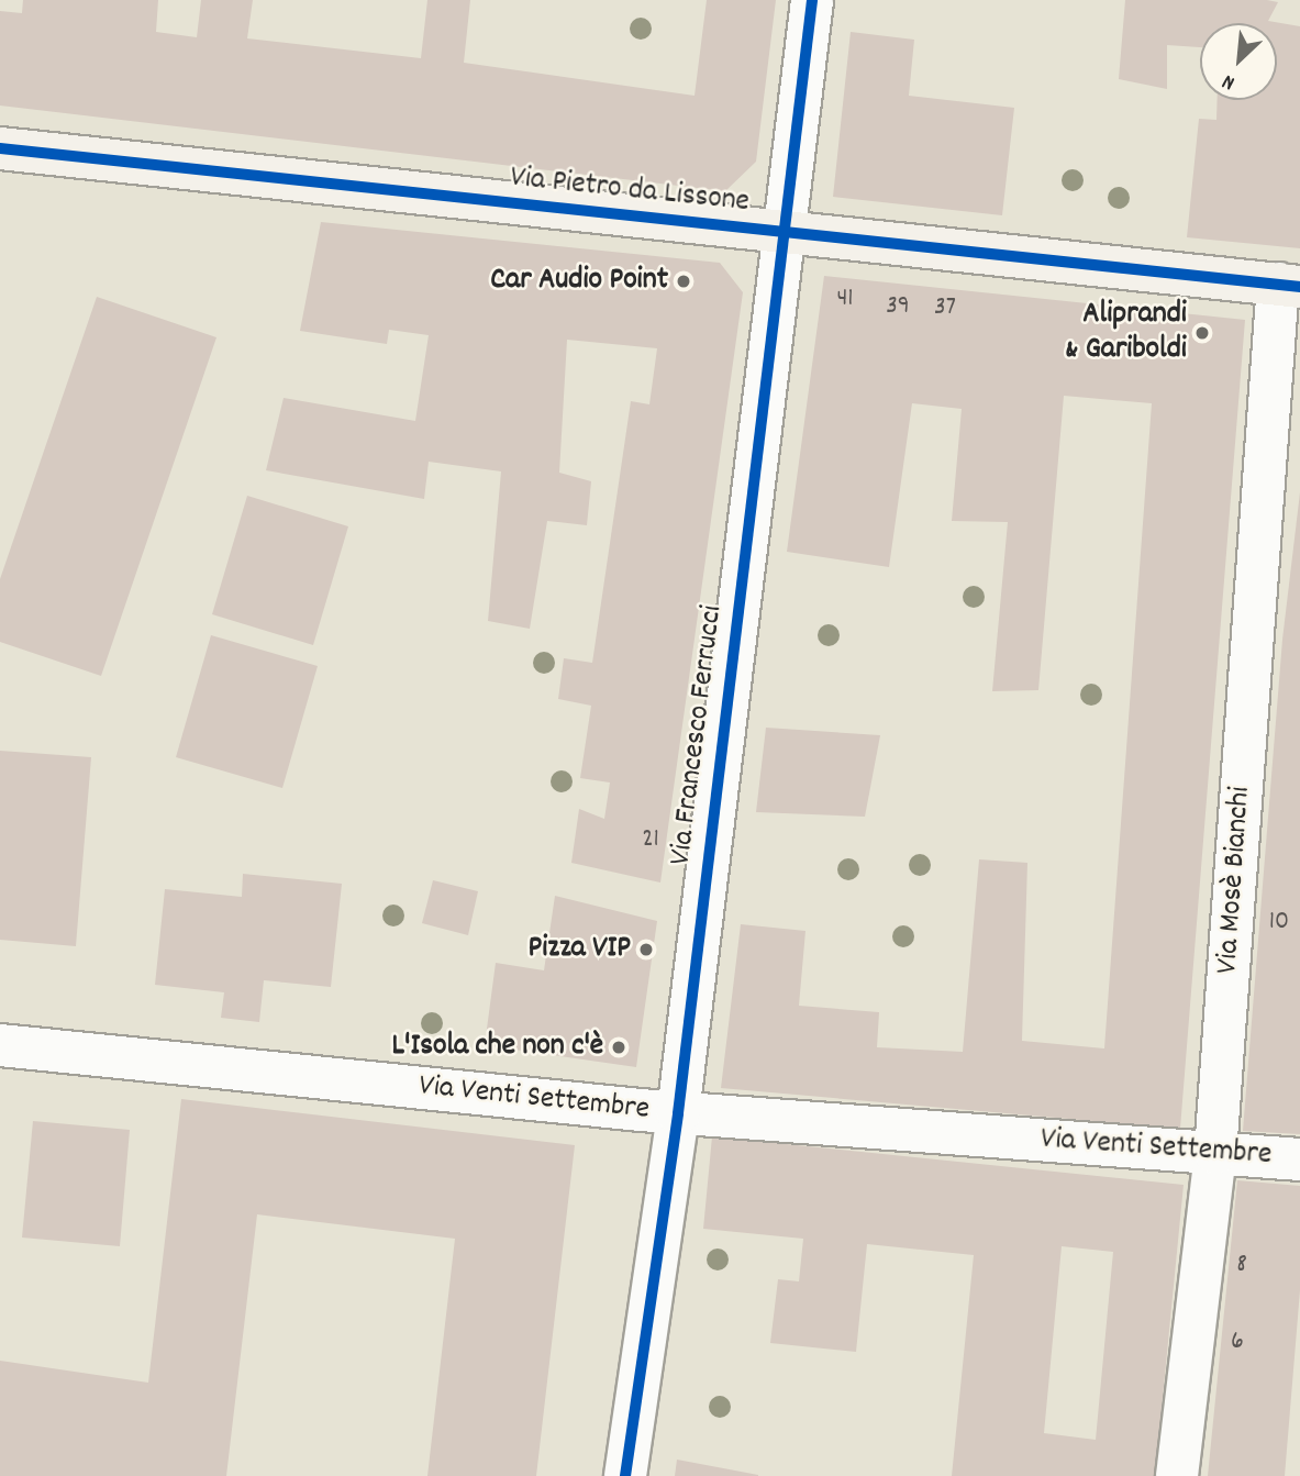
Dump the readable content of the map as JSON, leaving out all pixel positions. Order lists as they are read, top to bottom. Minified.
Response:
{"streets":{"street":["Via Pietro da Lissone","Via Francesco Ferrucci","Via Mosè Bianchi","Via Venti Settembre"]},"crossings":[["Via Pietro da Lissone","Via Francesco Ferrucci"],["Via Pietro da Lissone","Via Mosè Bianchi"],["Via Francesco Ferrucci","Via Venti Settembre"],["Via Mosè Bianchi","Via Venti Settembre"]],"places":["Car Audio Point","Aliprandi & Gariboldi","Pizza VIP","L'Isola che non c'è"],"house_numbers":["41","39","37","21","10","8","6"],"north":"bottom left"}
